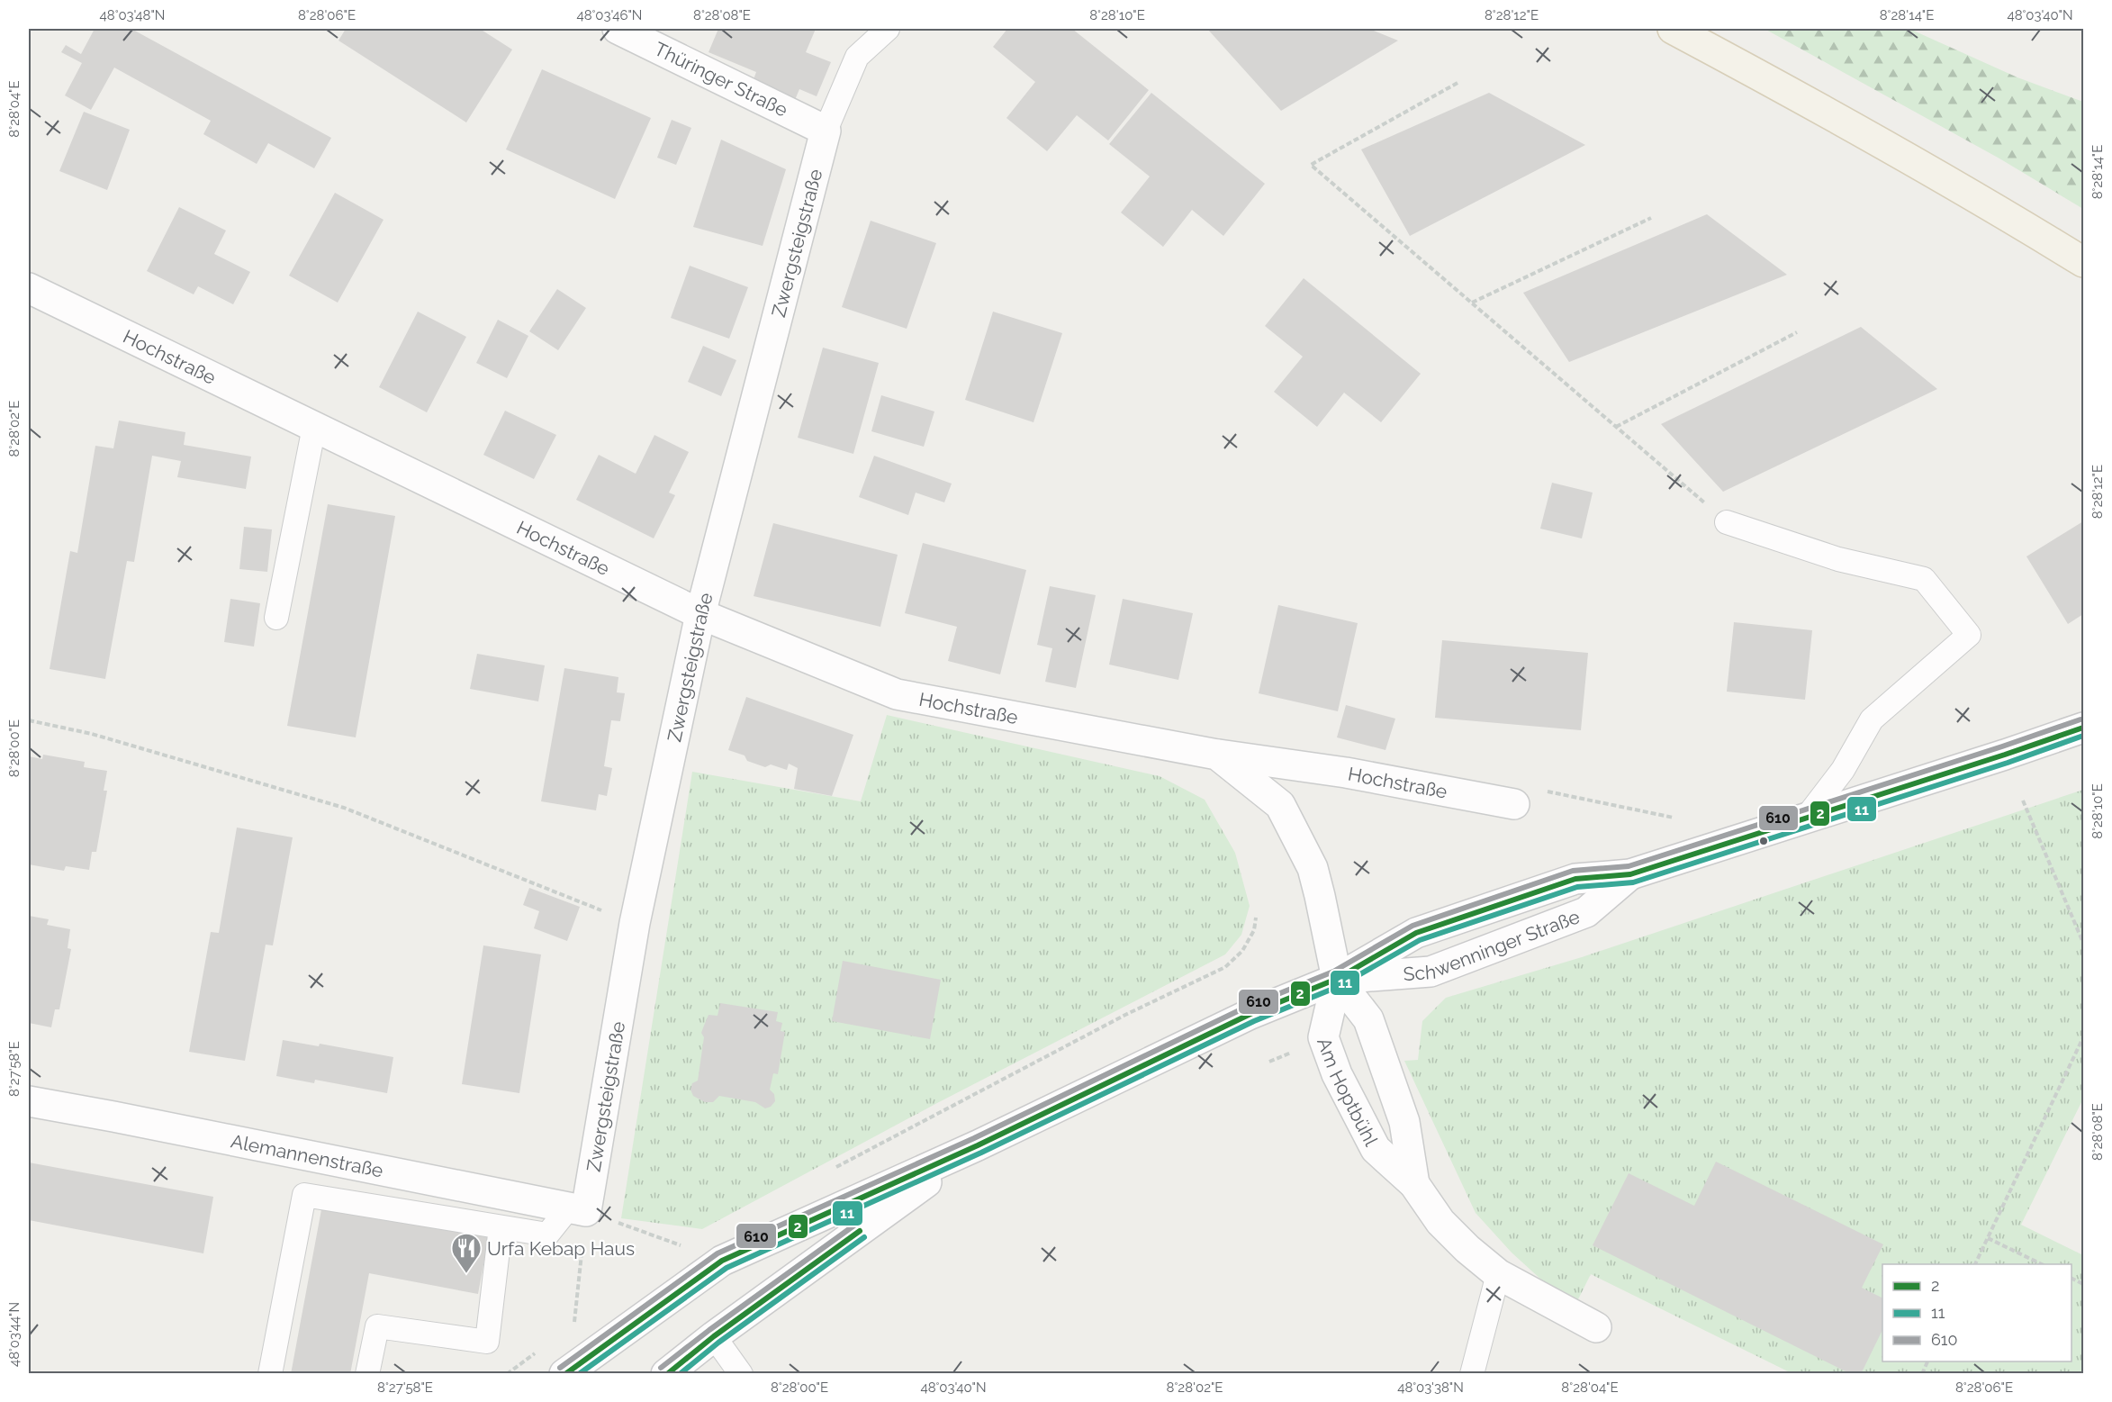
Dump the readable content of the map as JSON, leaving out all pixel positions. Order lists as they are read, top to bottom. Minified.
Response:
{"streets":{"street":["Thüringer Straße","Zwergsteigstraße","Hochstraße","Schwenninger Straße","Am Hoptbühl","Alemannenstraße"]},"crossings":[["Thüringer Straße","Zwergsteigstraße"],["Zwergsteigstraße","Hochstraße"],["Zwergsteigstraße","Alemannenstraße"],["Hochstraße","Schwenninger Straße"],["Hochstraße","Am Hoptbühl"],["Schwenninger Straße","Am Hoptbühl"]],"places":{"restaurant":["Urfa Kebap Haus"]},"lines":["transit line 610","transit line 2","transit line 11"],"legend":["2","11","610"],"coordinates":["48°03'48\"N","8°28'06\"E","48°03'46\"N","8°28'08\"E","8°28'10\"E","8°28'12\"E","8°28'14\"E","48°03'40\"N","8°28'04\"E","8°28'02\"E","8°28'00\"E","8°27'58\"E","48°03'44\"N","48°03'38\"N"]}
